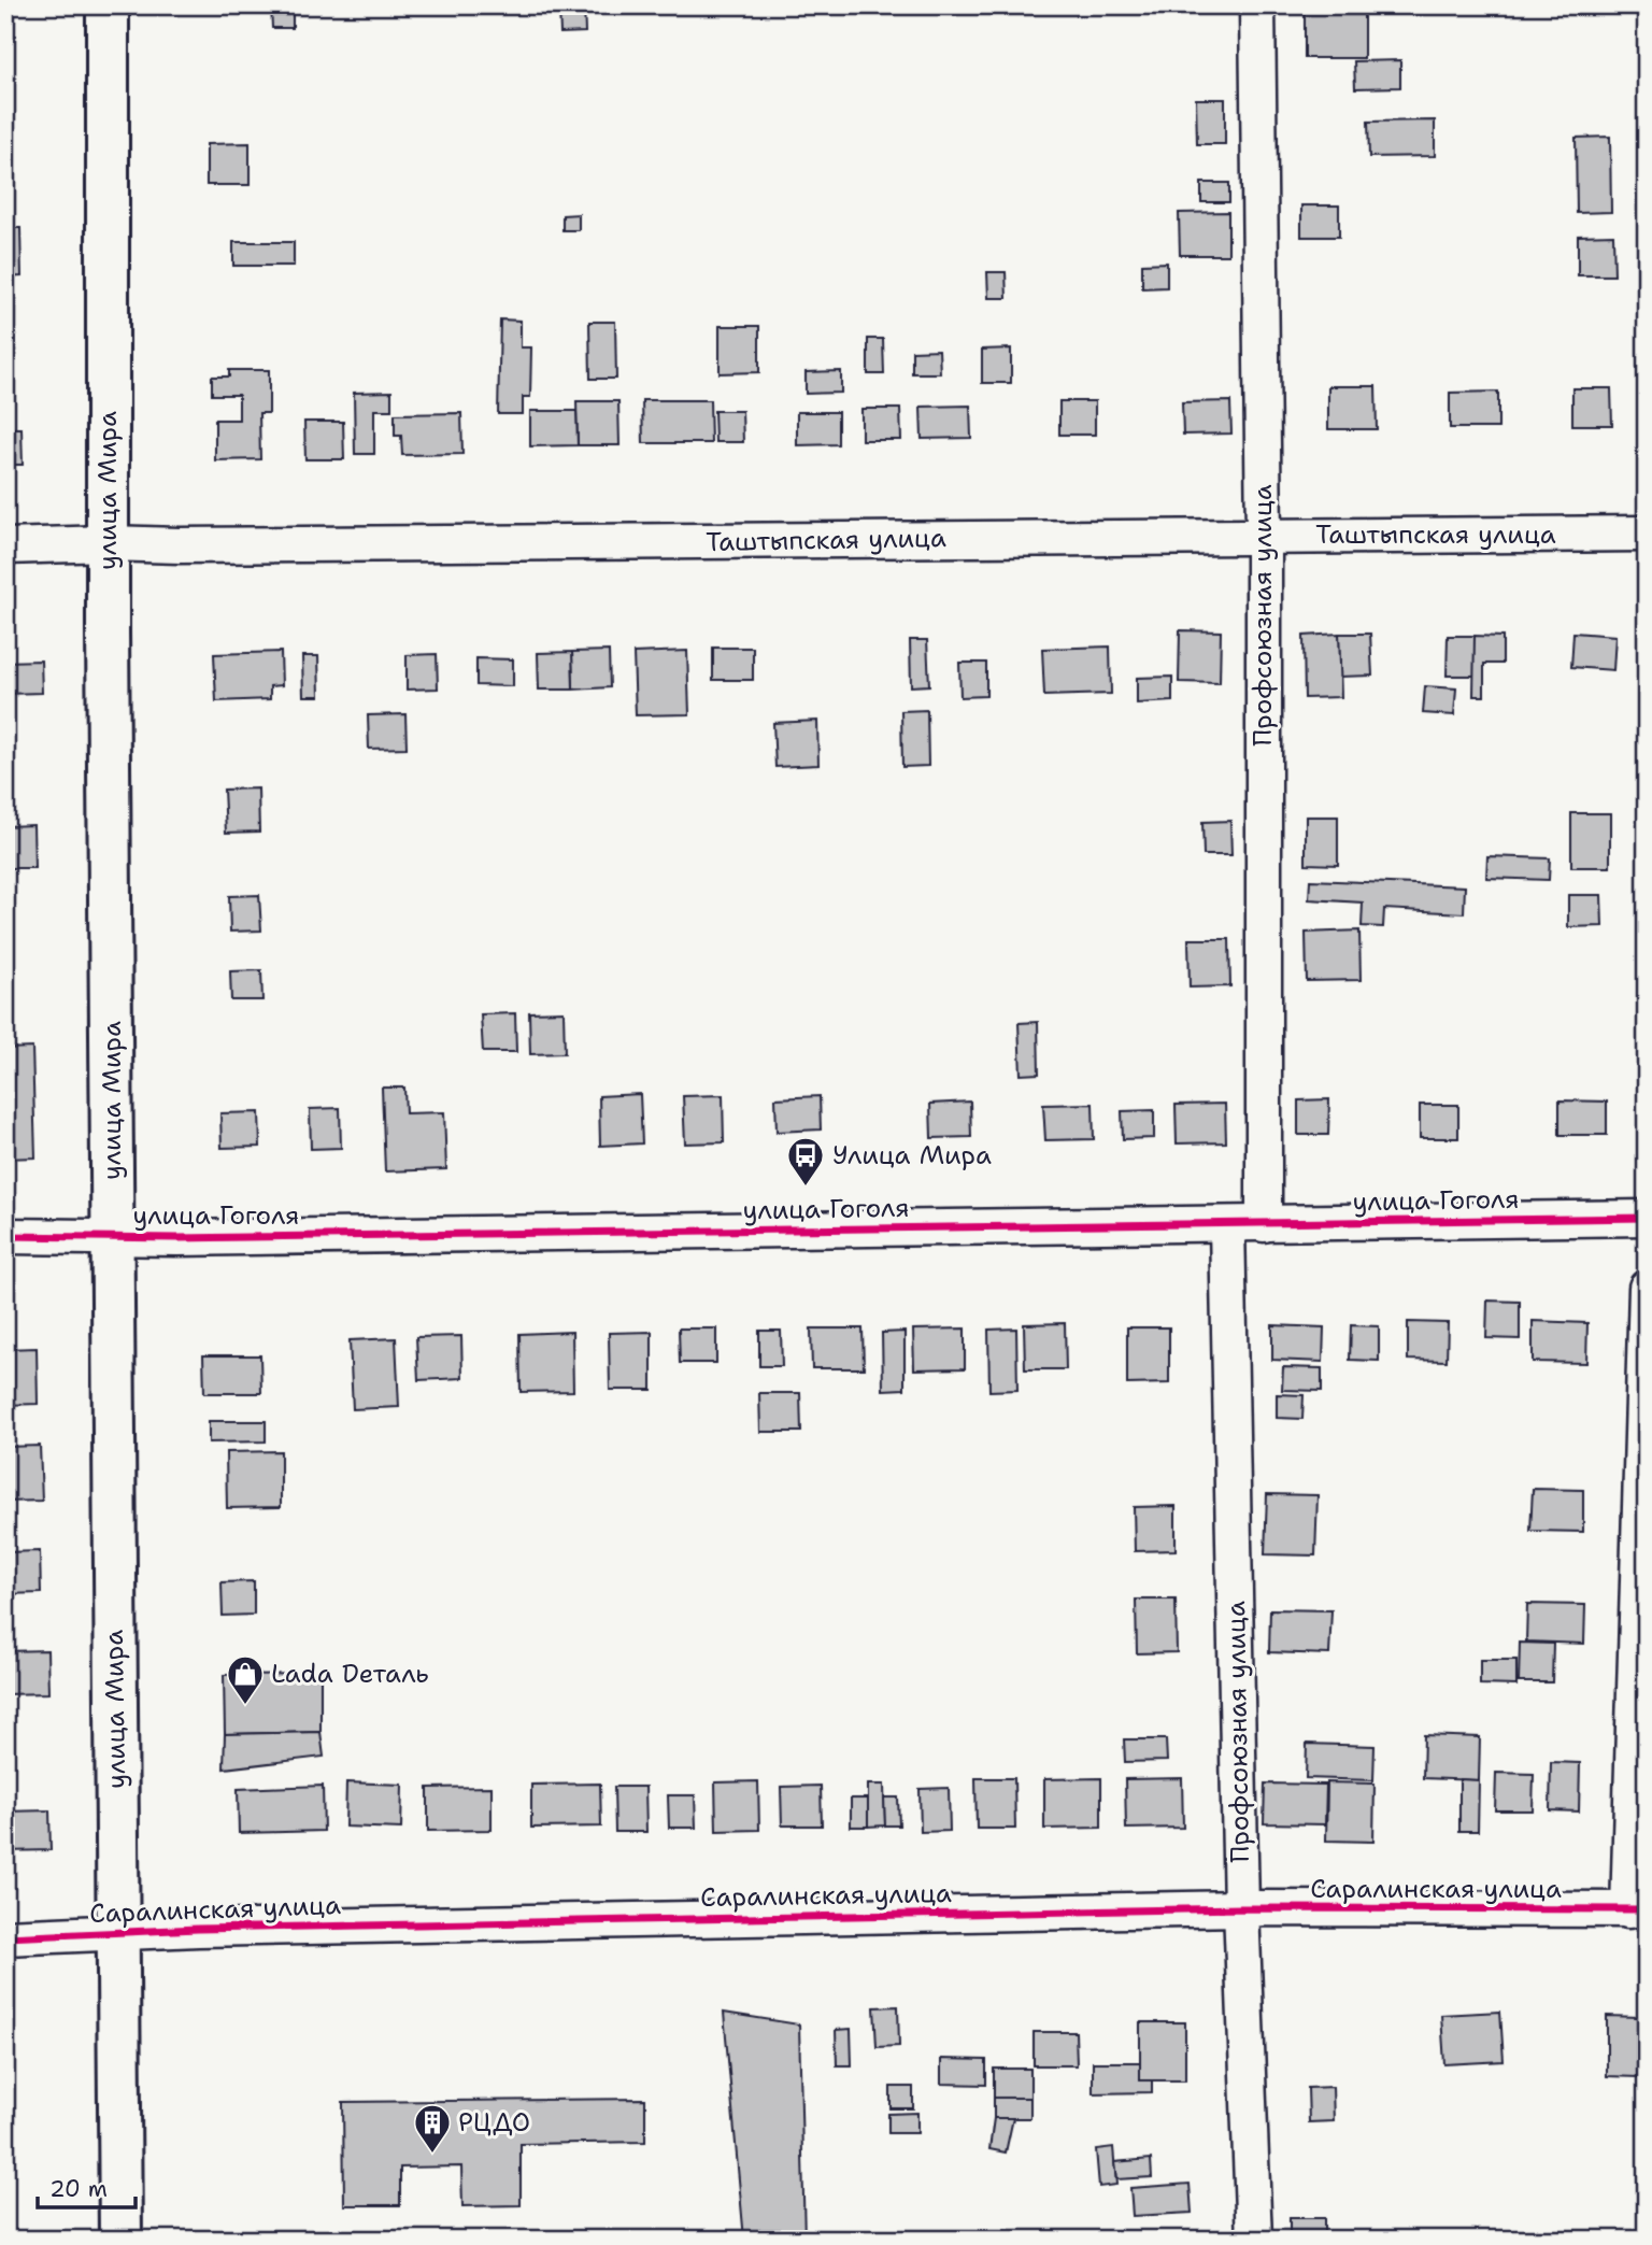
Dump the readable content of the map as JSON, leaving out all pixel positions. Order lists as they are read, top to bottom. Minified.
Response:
{"streets":{"main road":["улица Мира"],"street":["Таштыпская улица","Профсоюзная улица","улица Гоголя","Саралинская улица"]},"crossings":[["улица Мира","Таштыпская улица"],["улица Мира","улица Гоголя"],["улица Мира","Саралинская улица"],["Таштыпская улица","Профсоюзная улица"],["Профсоюзная улица","улица Гоголя"],["Профсоюзная улица","Саралинская улица"]],"places":{"bus stop":["Улица Мира"],"shop":["Lada Dеталь"],"building":["РЦДО"]},"scale_bar":"20 m"}
